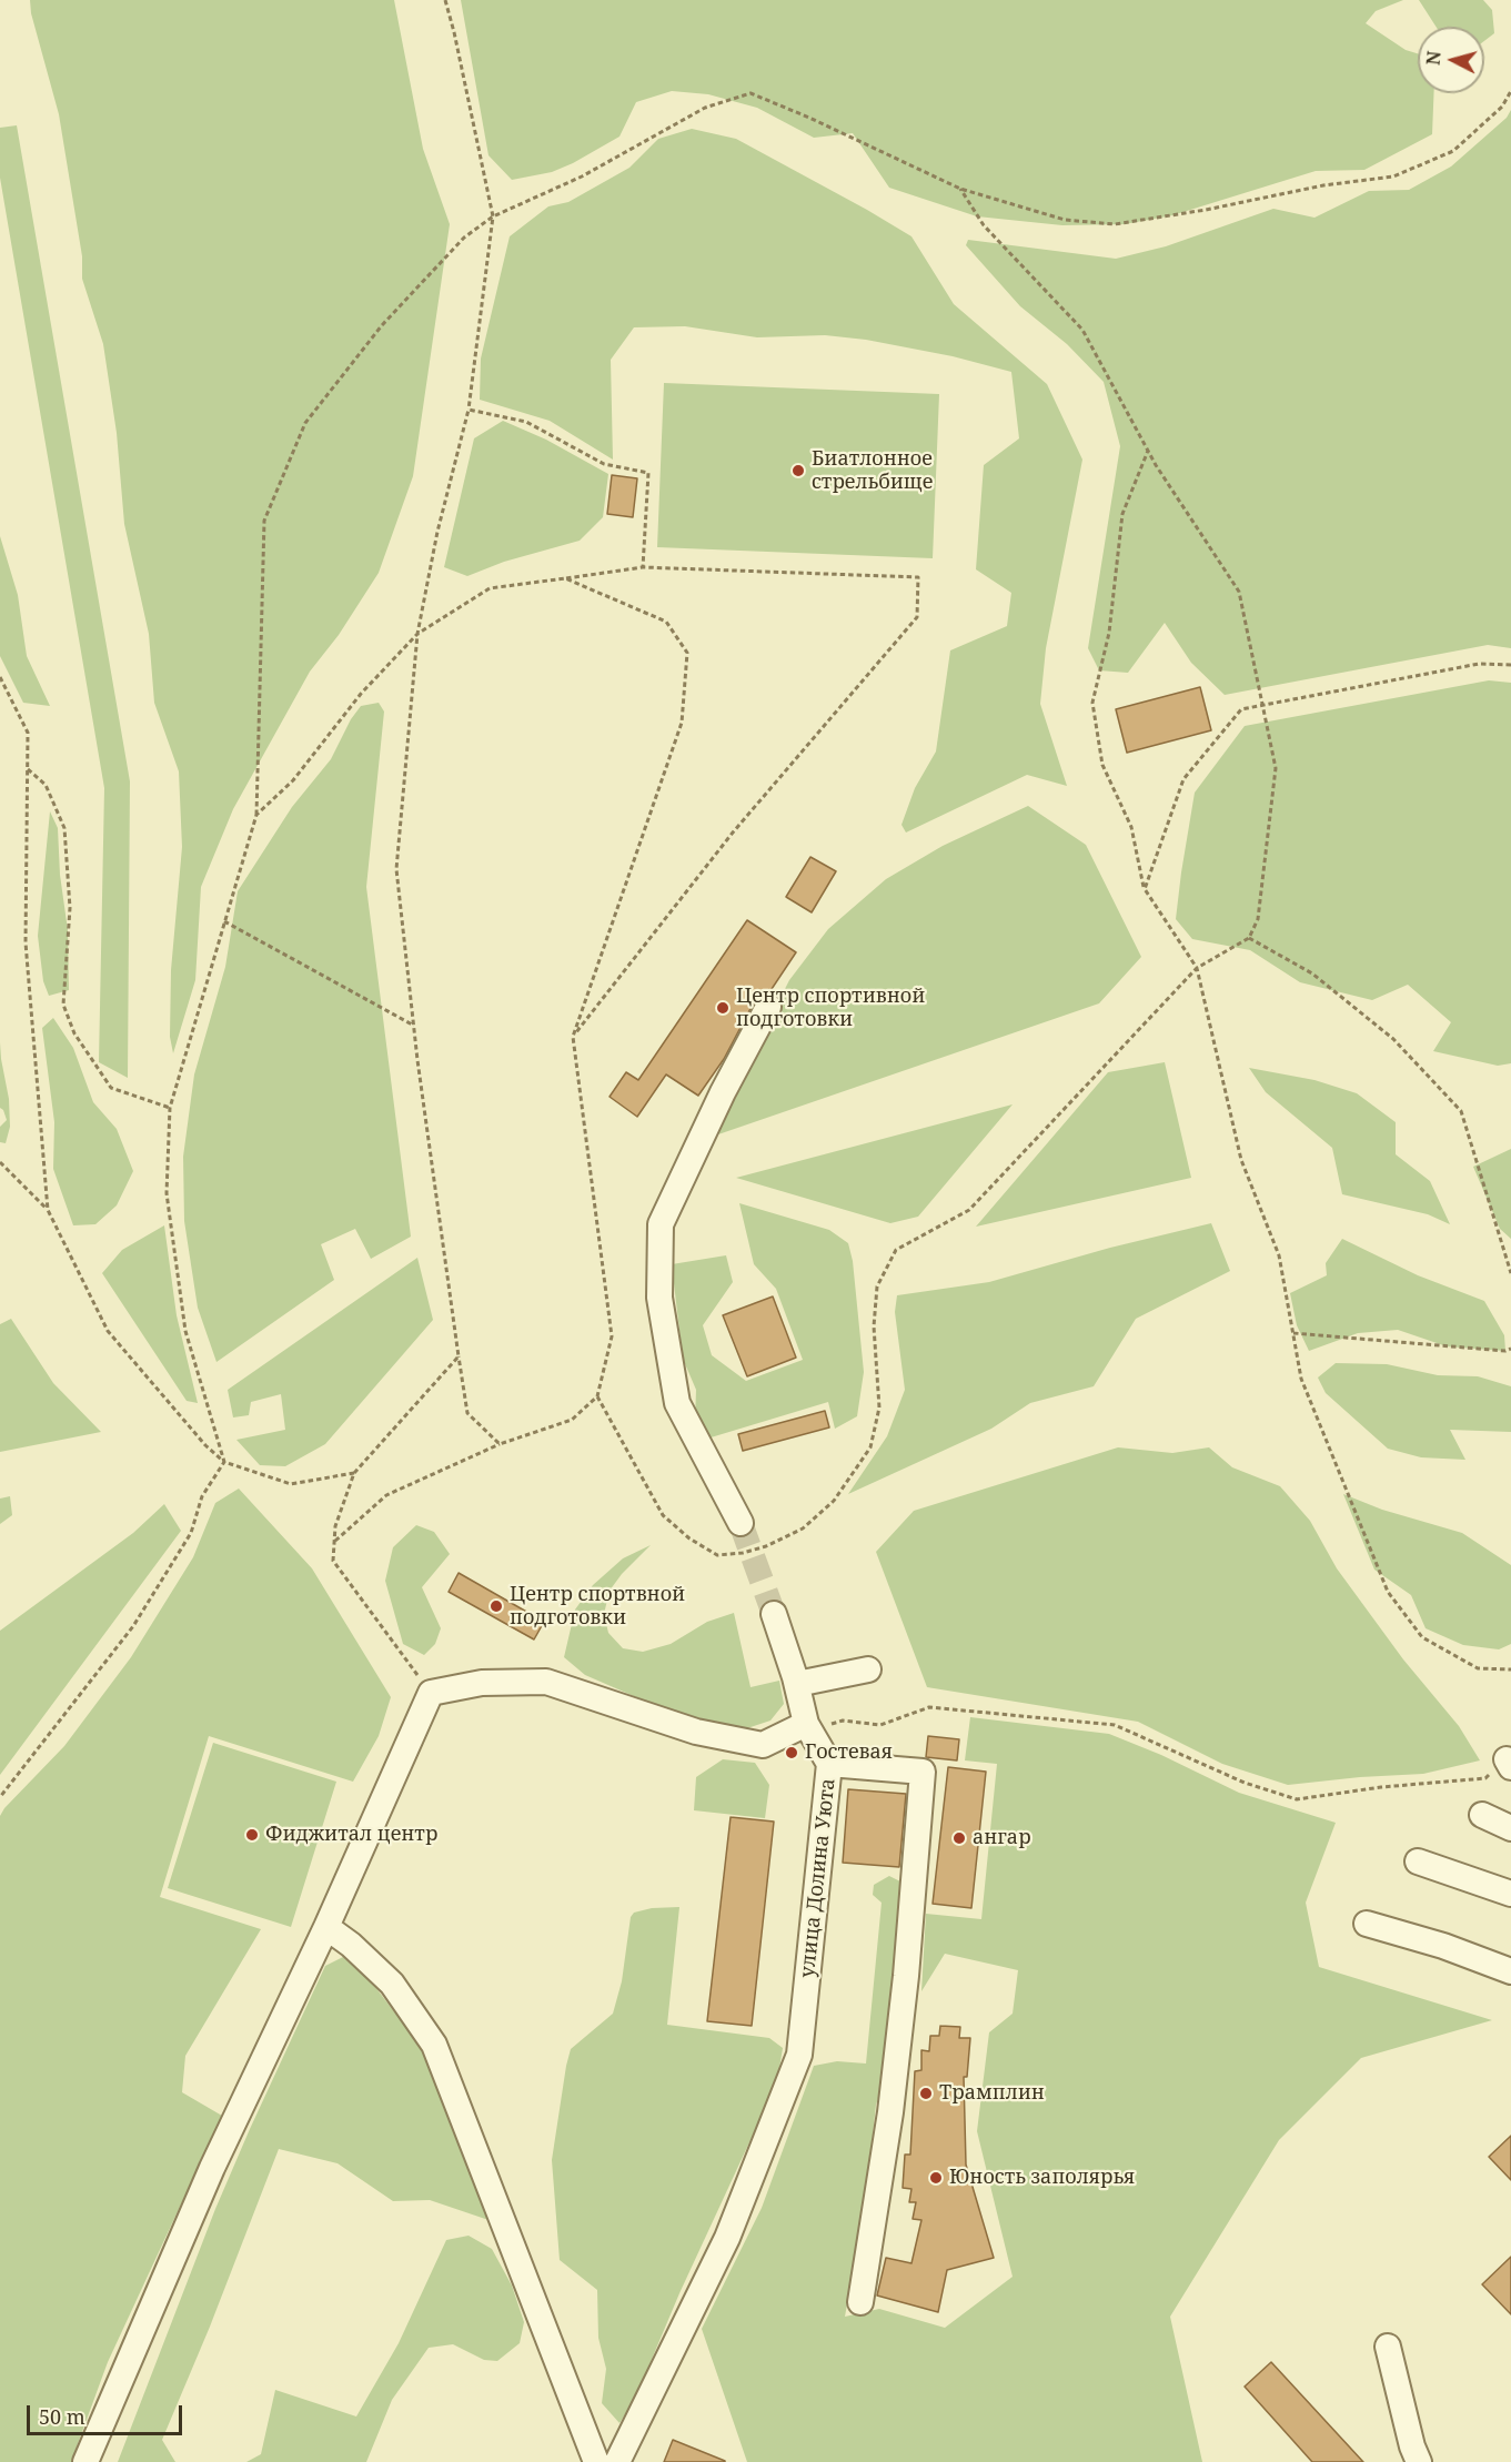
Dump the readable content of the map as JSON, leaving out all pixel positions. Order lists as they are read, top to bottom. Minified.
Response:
{"streets":{"street":["улица Долина Уюта"]},"places":["Биатлонное стрельбище","Центр спортивной подготовки","Центр спортвной подготовки","Гостевая","Фиджитал центр","ангар","Трамплин","Юность заполярья"],"scale_bar":"50 m","north":"left"}
